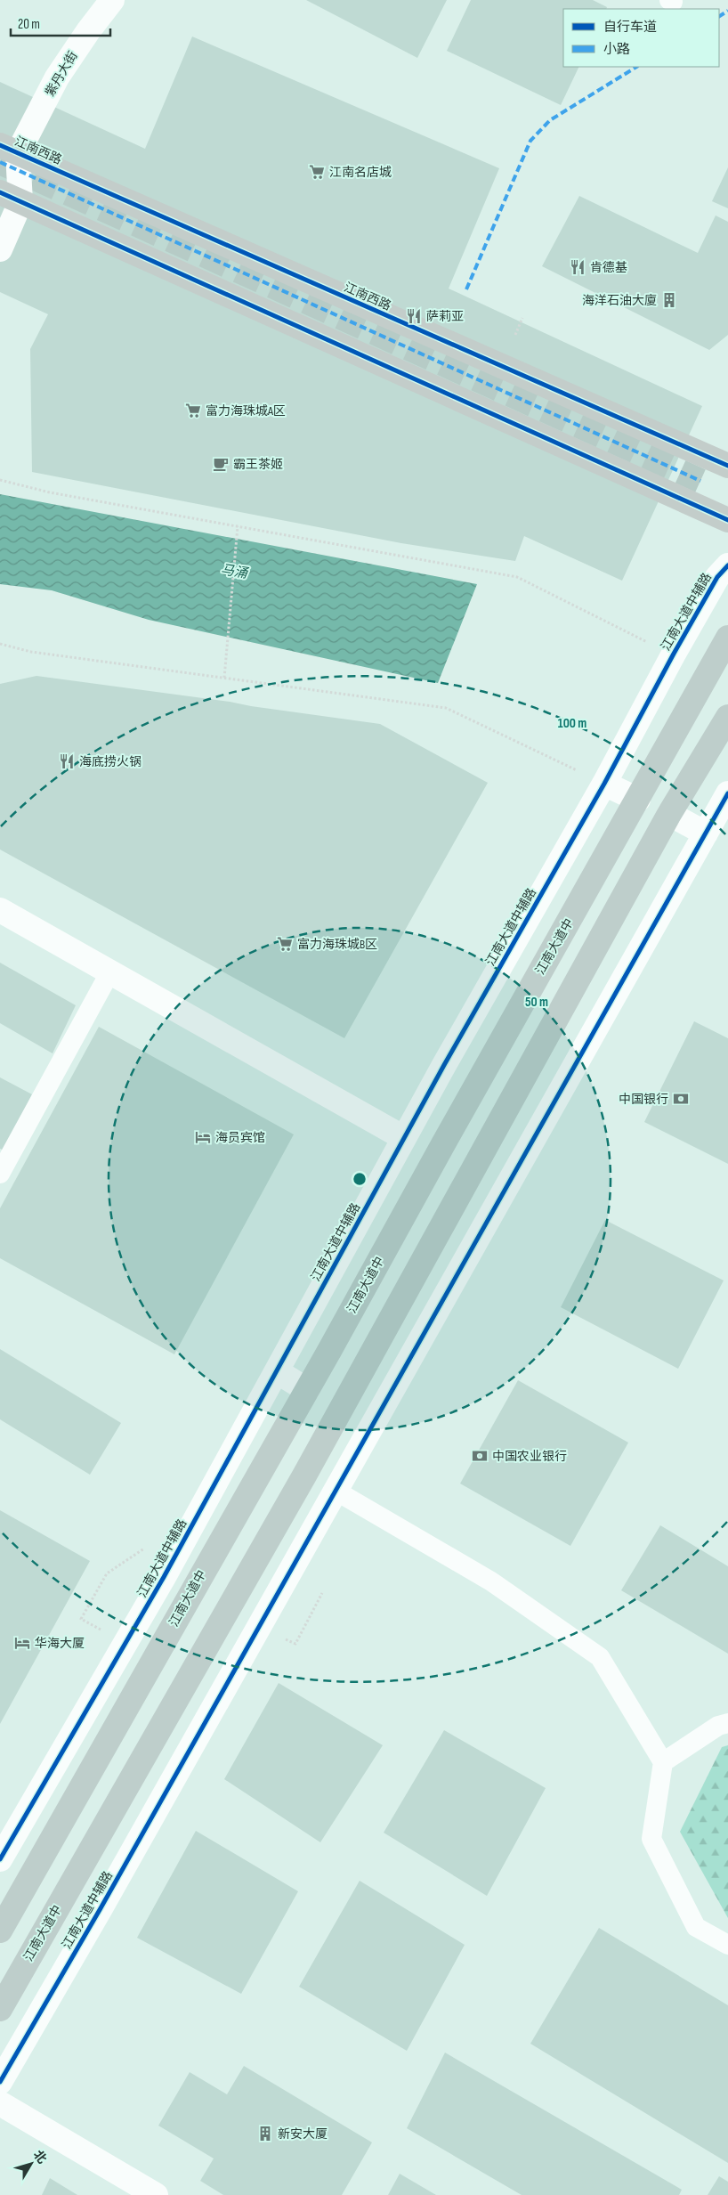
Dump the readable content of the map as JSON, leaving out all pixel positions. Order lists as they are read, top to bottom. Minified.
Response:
{"streets":{"main road":["江南西路","江南大道中"],"street":["紫丹大街","江南大道中辅路"]},"crossings":[["紫丹大街","江南西路"]],"water":["马涌"],"places":{"supermarket":["江南名店城","富力海珠城A区","富力海珠城B区"],"restaurant":["肯德基","萨莉亚","海底捞火锅"],"building":["海洋石油大廈","新安大厦"],"cafe":["霸王茶姬"],"bank":["中国银行","中国农业银行"],"hotel":["海员宾馆","华海大厦"]},"legend":["自行车道","小路"],"scale_bar":"20 m","north":"top right","rings":["100 m","50 m"]}
